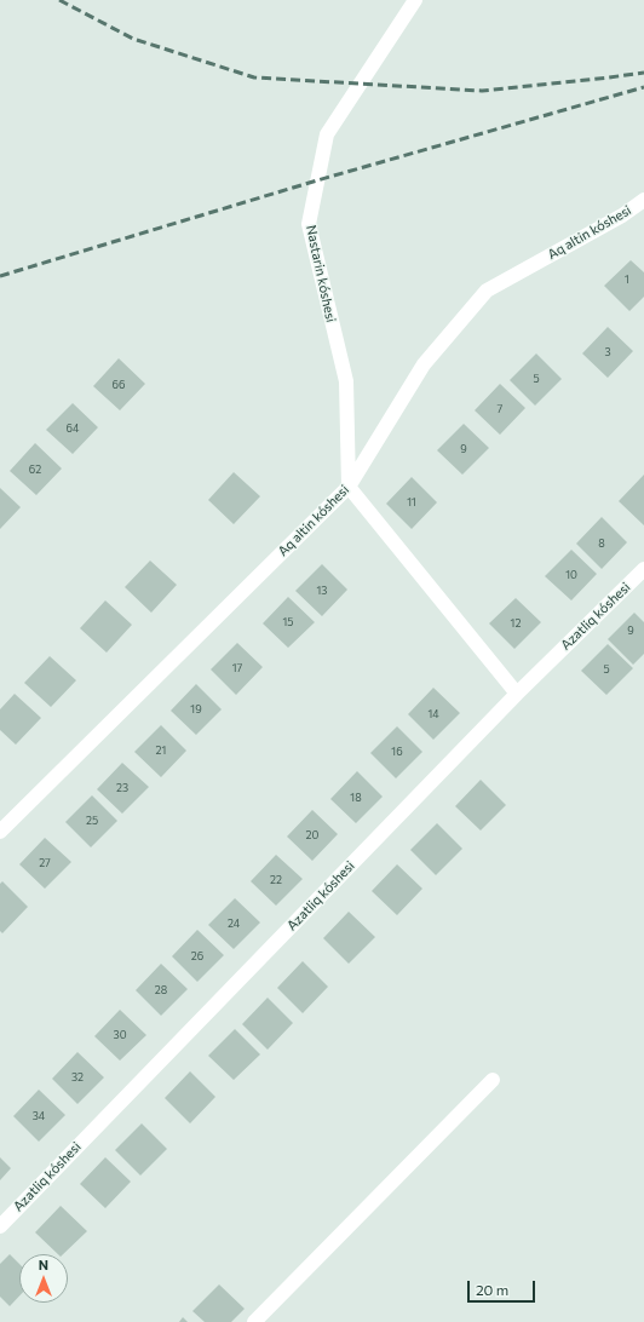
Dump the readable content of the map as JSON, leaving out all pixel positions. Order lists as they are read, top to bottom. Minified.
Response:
{"streets":{"street":["Aq altin kóshesi","Nastarin kóshesi","Azatliq kóshesi"]},"crossings":[["Aq altin kóshesi","Nastarin kóshesi"]],"house_numbers":["1","3","5","66","7","64","9","62","11","8","10","13","15","12","9","17","5","19","14","21","16","23","18","25","20","27","22","24","26","28","30","32","34"],"scale_bar":"20 m","north":"top"}
